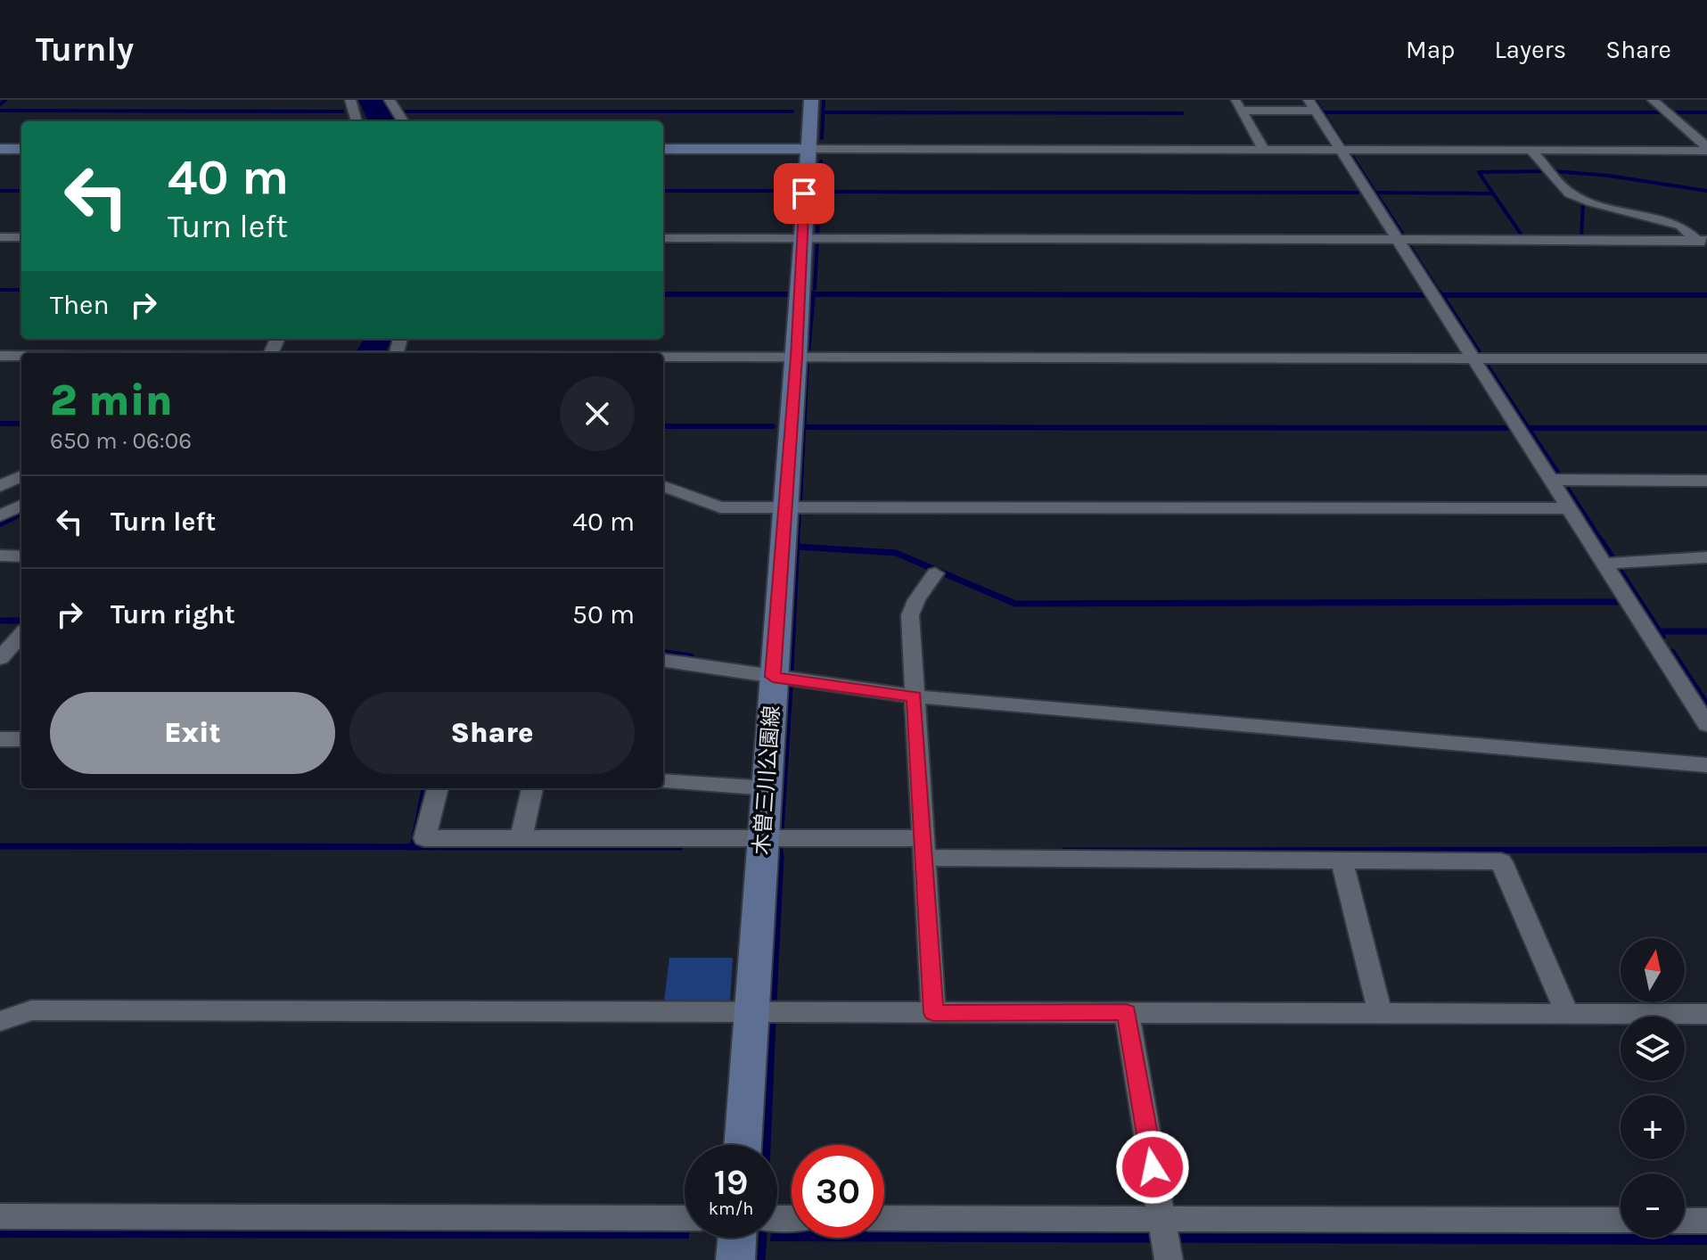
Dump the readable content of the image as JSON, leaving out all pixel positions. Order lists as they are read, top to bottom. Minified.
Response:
{"streets":{"main road":["木曽三川公園線"]},"north":"top","page":{"header":"Turnly","nav":["Map","Layers","Share"],"turn":["40 m","Turn left"],"then":"Then","heading":["2 min","650 m · 06:06"],"list":[{"name":"Turn left","value":"40 m"},{"name":"Turn right","value":"50 m"}],"buttons":["Exit","Share"],"map_buttons":["+","−"],"speed":"19 km/h","limit":"30"}}
